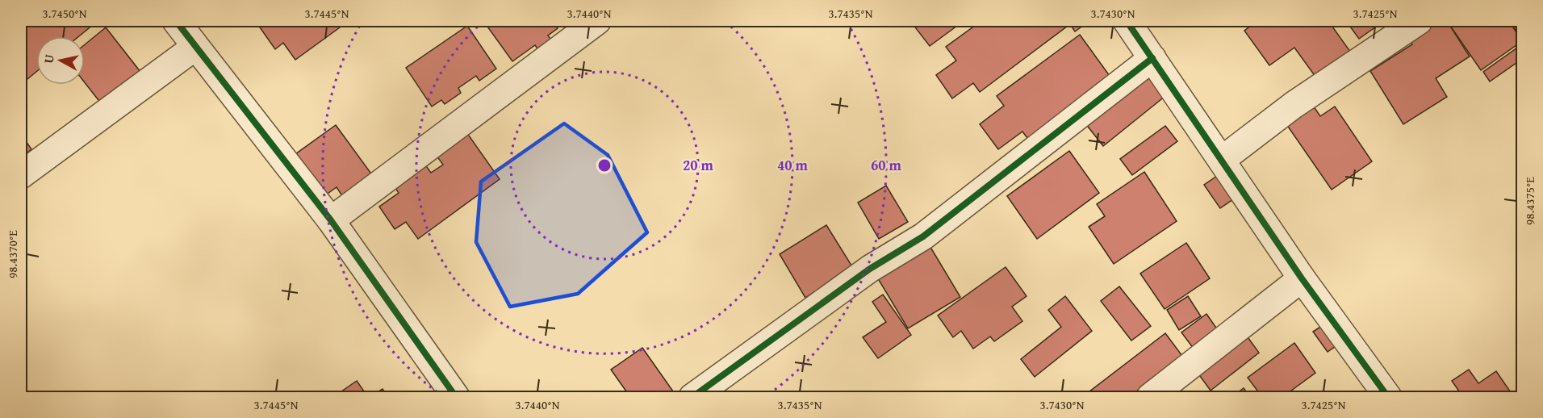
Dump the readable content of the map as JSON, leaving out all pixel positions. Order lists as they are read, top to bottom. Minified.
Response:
{"north":"left","coordinates":["3.7450°N","3.7445°N","3.7440°N","3.7435°N","3.7430°N","3.7425°N","98.4375°E","98.4370°E"],"rings":["20 m","40 m","60 m"]}
